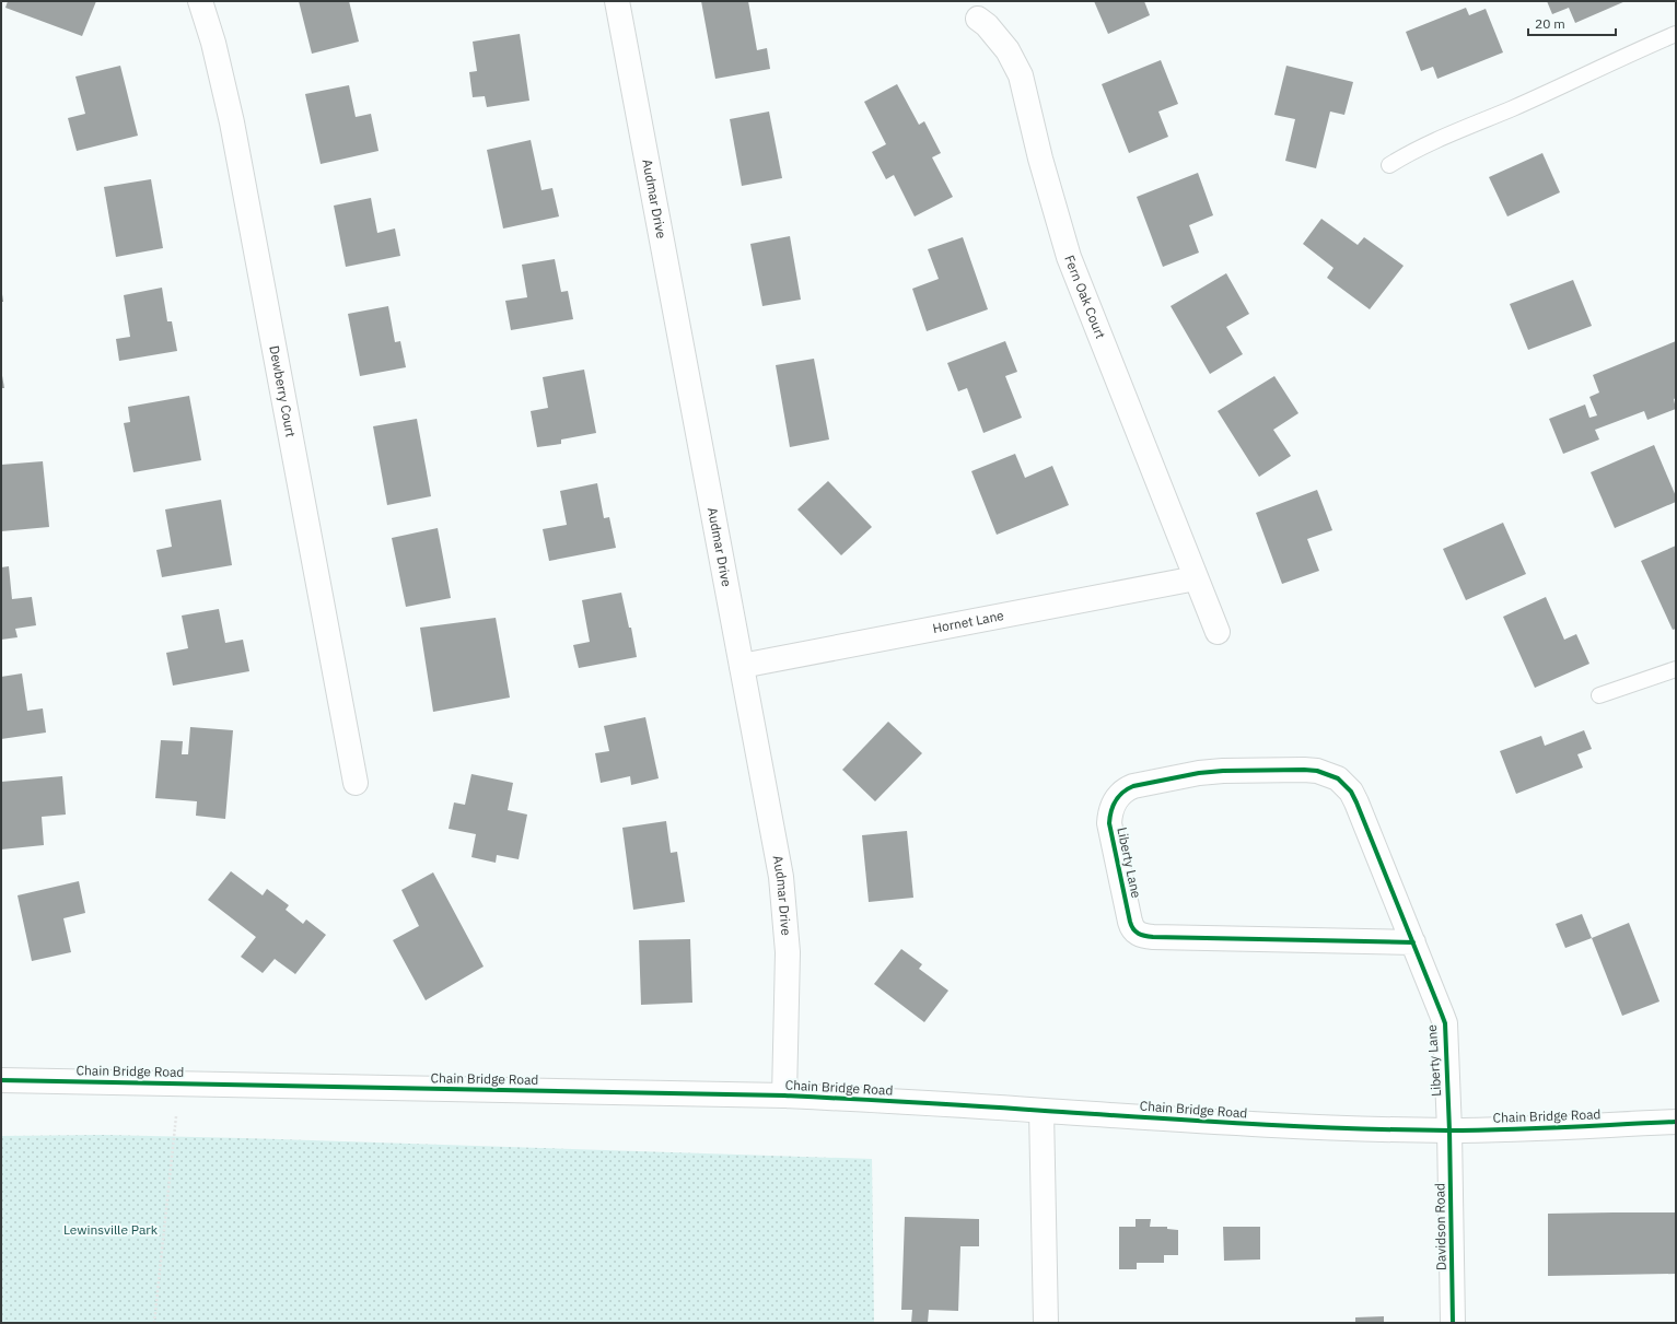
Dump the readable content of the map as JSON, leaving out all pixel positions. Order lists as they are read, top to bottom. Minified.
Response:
{"streets":{"street":["Audmar Drive","Fern Oak Court","Dewberry Court","Hornet Lane","Liberty Lane","Chain Bridge Road","Davidson Road"]},"crossings":[["Audmar Drive","Hornet Lane"],["Audmar Drive","Chain Bridge Road"],["Fern Oak Court","Hornet Lane"],["Liberty Lane","Chain Bridge Road"],["Liberty Lane","Davidson Road"],["Chain Bridge Road","Davidson Road"]],"parks":["Lewinsville Park"],"scale_bar":"20 m"}
